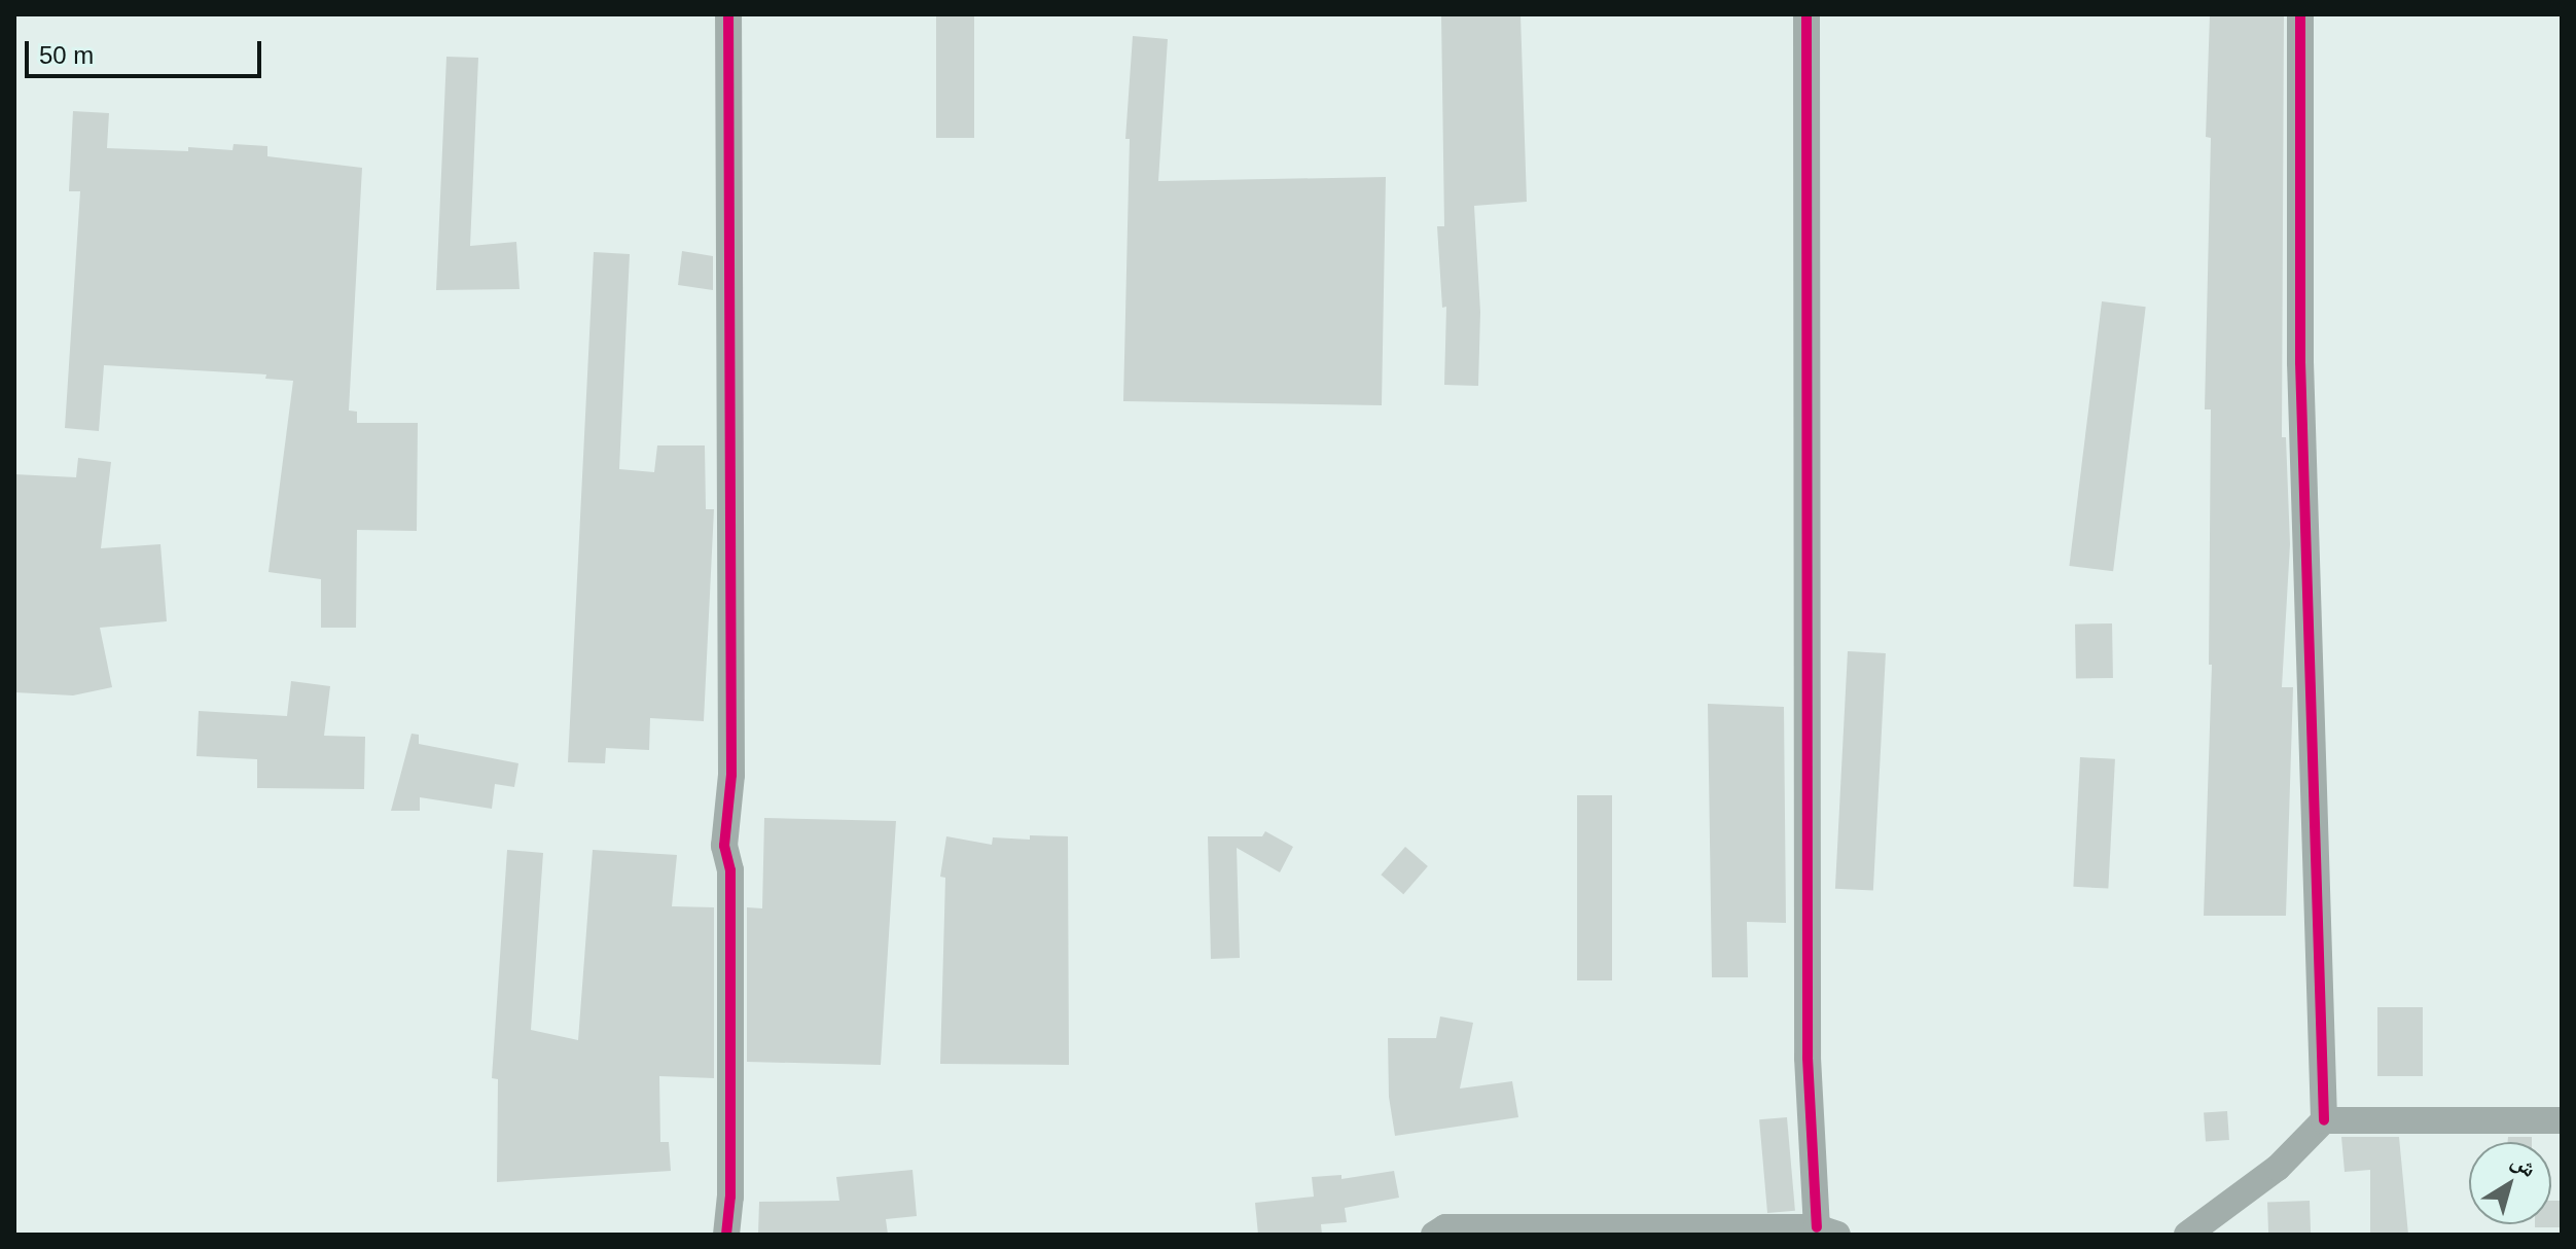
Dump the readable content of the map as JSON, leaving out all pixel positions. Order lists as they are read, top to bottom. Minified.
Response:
{"scale_bar":"50 m","north":"top right"}
